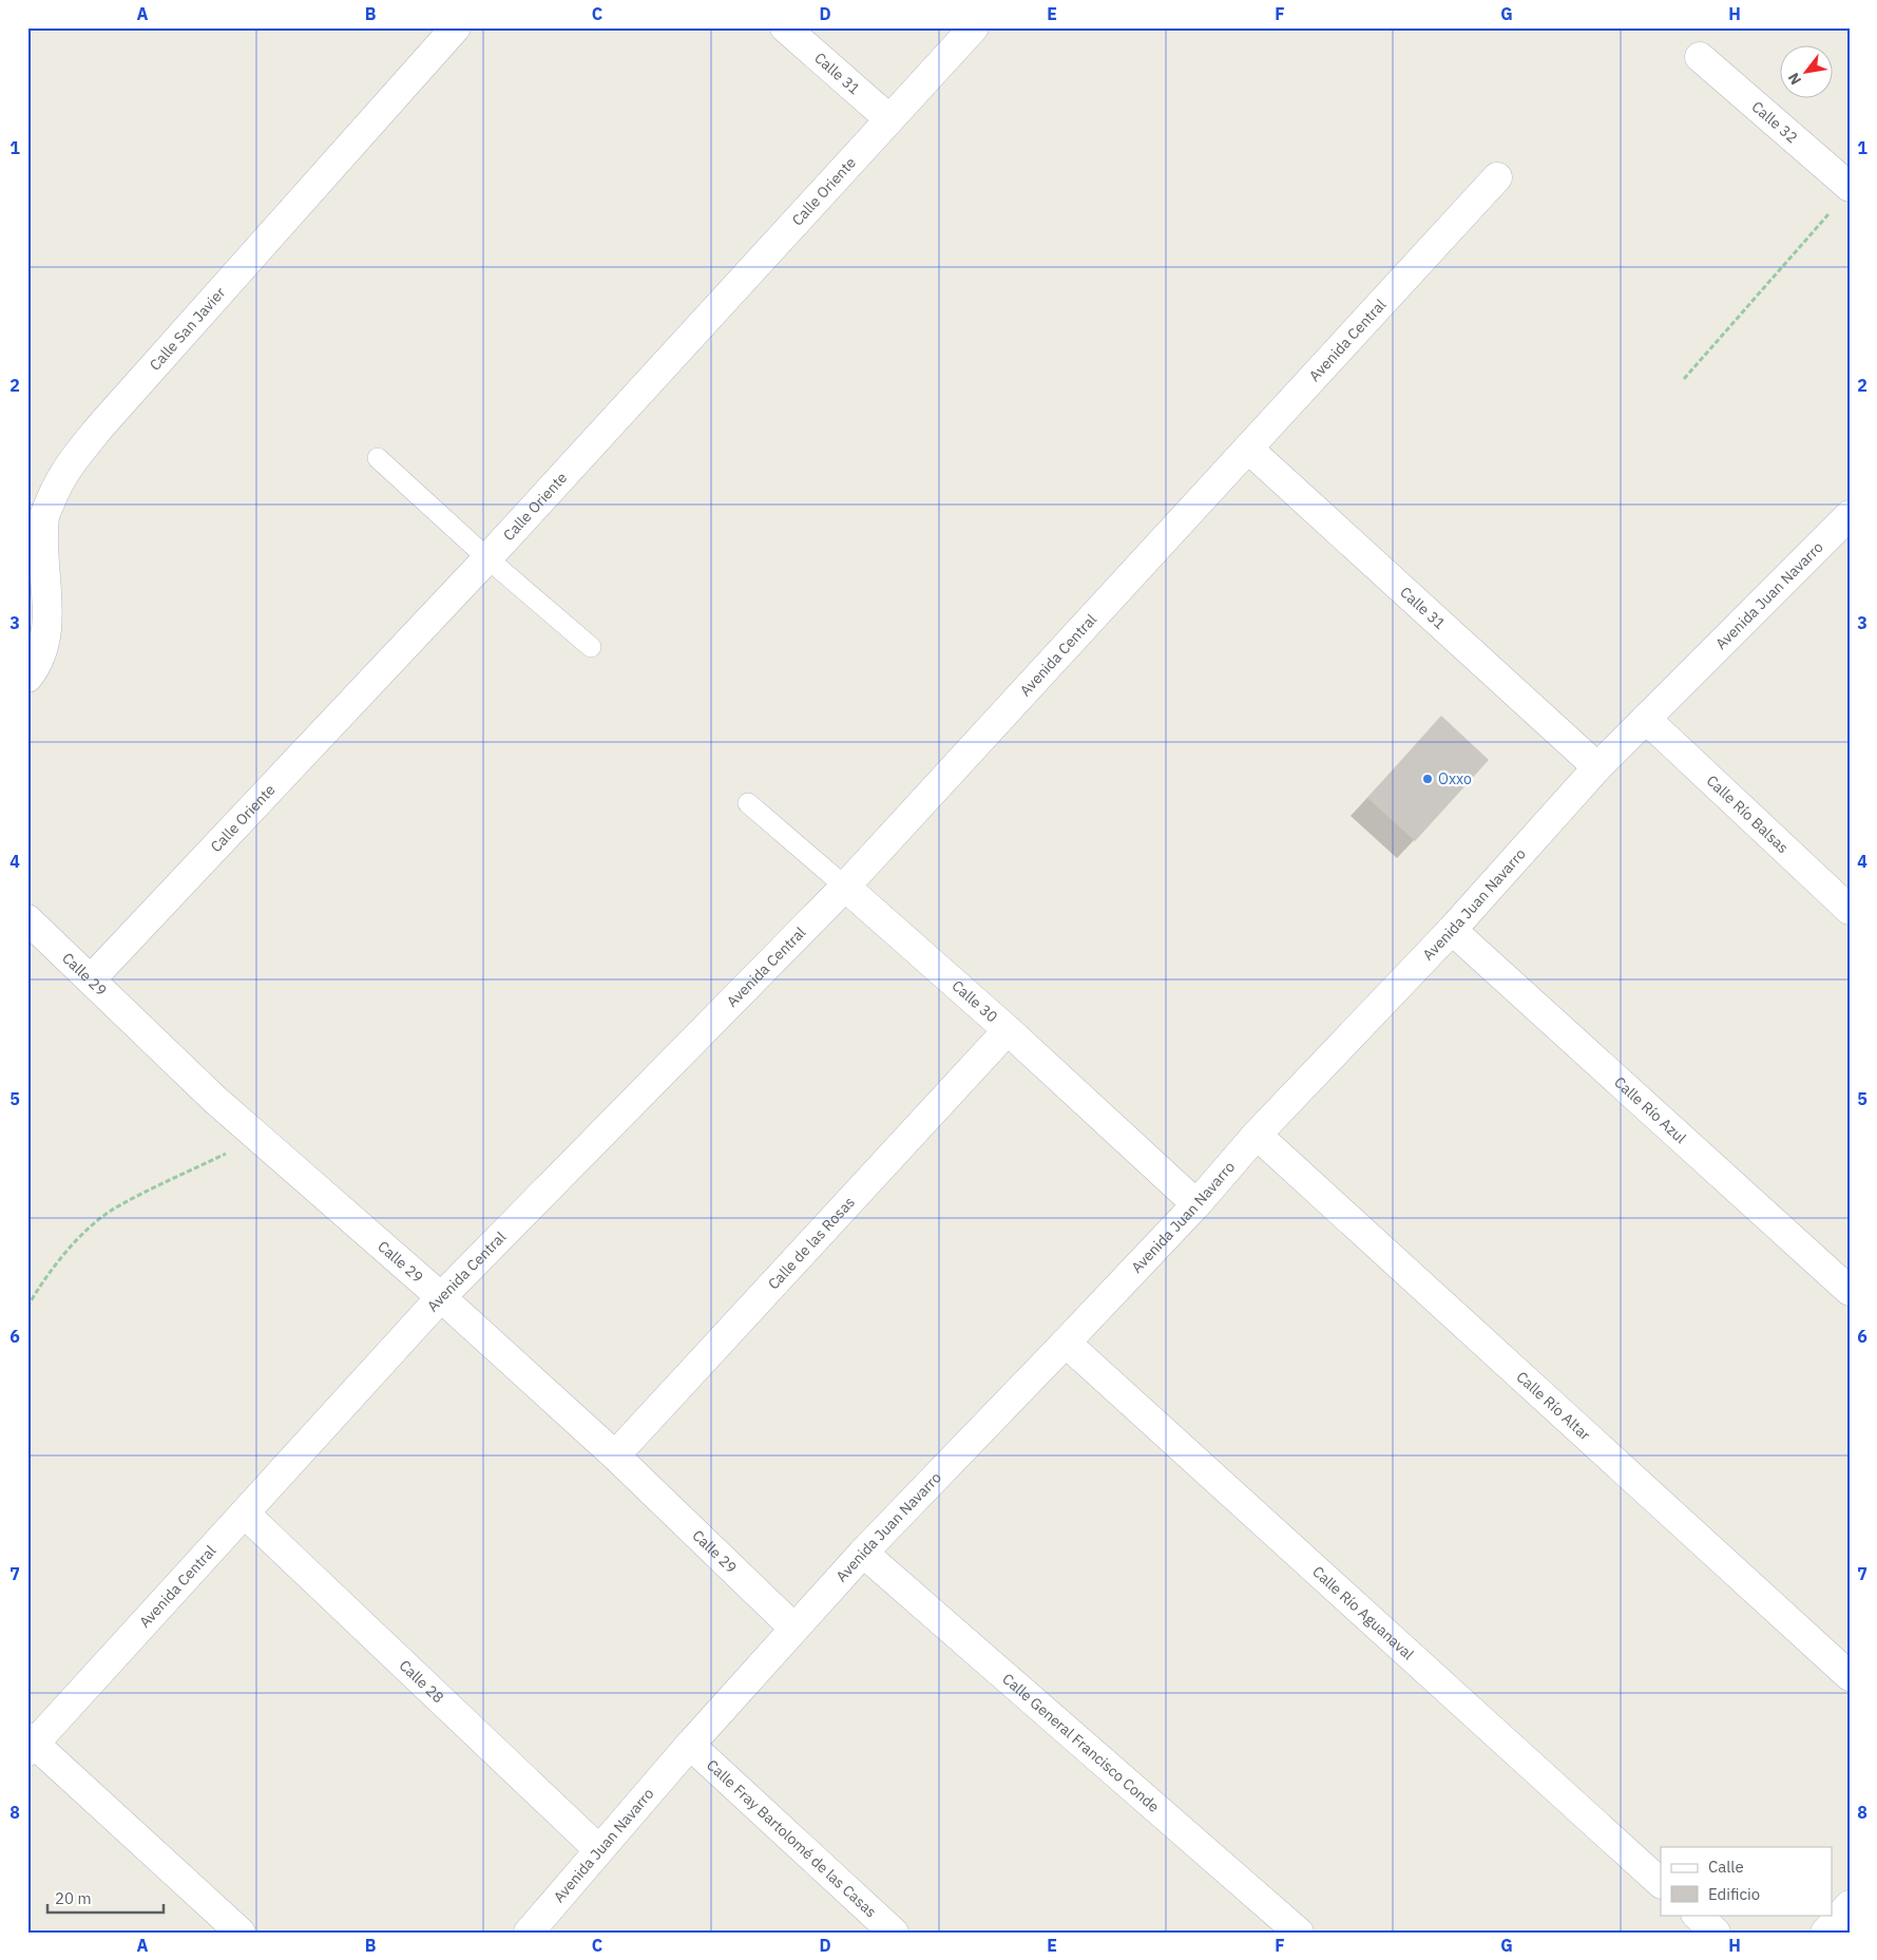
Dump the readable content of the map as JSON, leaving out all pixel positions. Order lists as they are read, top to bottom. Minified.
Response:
{"streets":{"street":["Calle 31","Calle 32","Calle Oriente","Calle San Javier","Avenida Central","Avenida Juan Navarro","Calle Río Balsas","Calle 29","Calle 30","Calle Río Azul","Calle de las Rosas","Calle Río Altar","Calle Río Aguanaval","Calle 28","Calle General Francisco Conde","Calle Fray Bartolomé de las Casas"]},"crossings":[["Calle 31","Calle Oriente"],["Calle 31","Avenida Central"],["Calle 31","Avenida Juan Navarro"],["Calle Oriente","Calle 29"],["Avenida Central","Calle 29"],["Avenida Central","Calle 30"],["Avenida Central","Calle 28"],["Avenida Juan Navarro","Calle Río Balsas"],["Avenida Juan Navarro","Calle 29"],["Avenida Juan Navarro","Calle 30"],["Avenida Juan Navarro","Calle Río Azul"],["Avenida Juan Navarro","Calle Río Altar"],["Avenida Juan Navarro","Calle Río Aguanaval"],["Avenida Juan Navarro","Calle 28"],["Avenida Juan Navarro","Calle General Francisco Conde"],["Avenida Juan Navarro","Calle Fray Bartolomé de las Casas"],["Calle 29","Calle de las Rosas"],["Calle 30","Calle de las Rosas"]],"places":["Oxxo"],"legend":["Calle","Edificio"],"scale_bar":"20 m","north":"bottom left","grid":{"columns":["A","B","C","D","E","F","G","H"],"rows":["1","2","3","4","5","6","7","8"]}}
